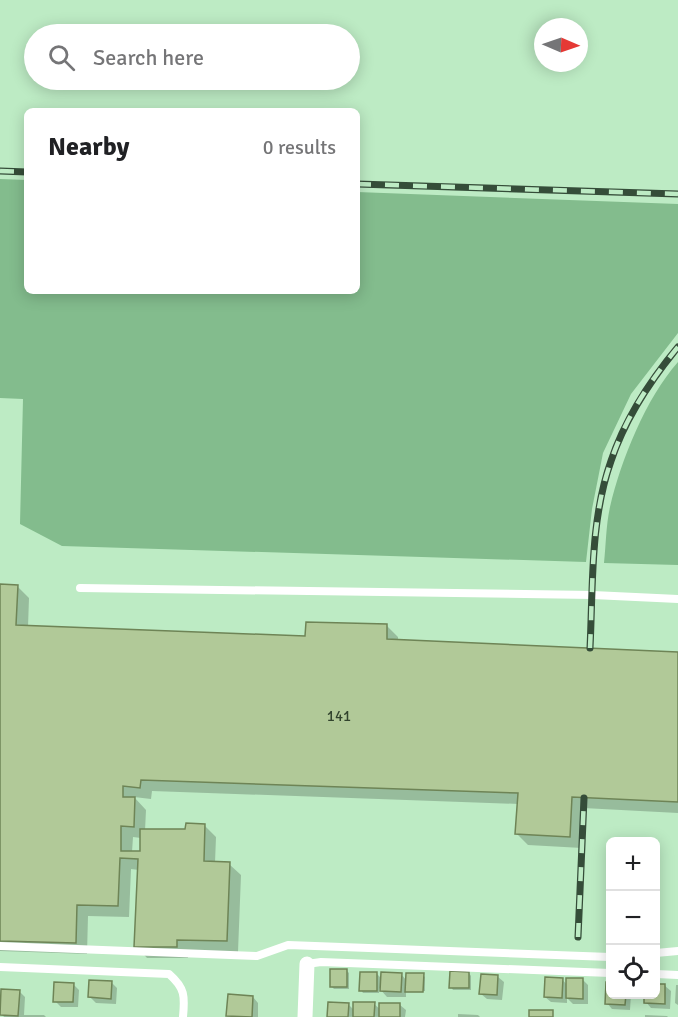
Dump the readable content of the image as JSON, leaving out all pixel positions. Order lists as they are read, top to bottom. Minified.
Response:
{"house_numbers":["141"],"north":"right","page":{"search":"Search here","heading":["Nearby","0 results"],"map_buttons":["+","−"]}}
